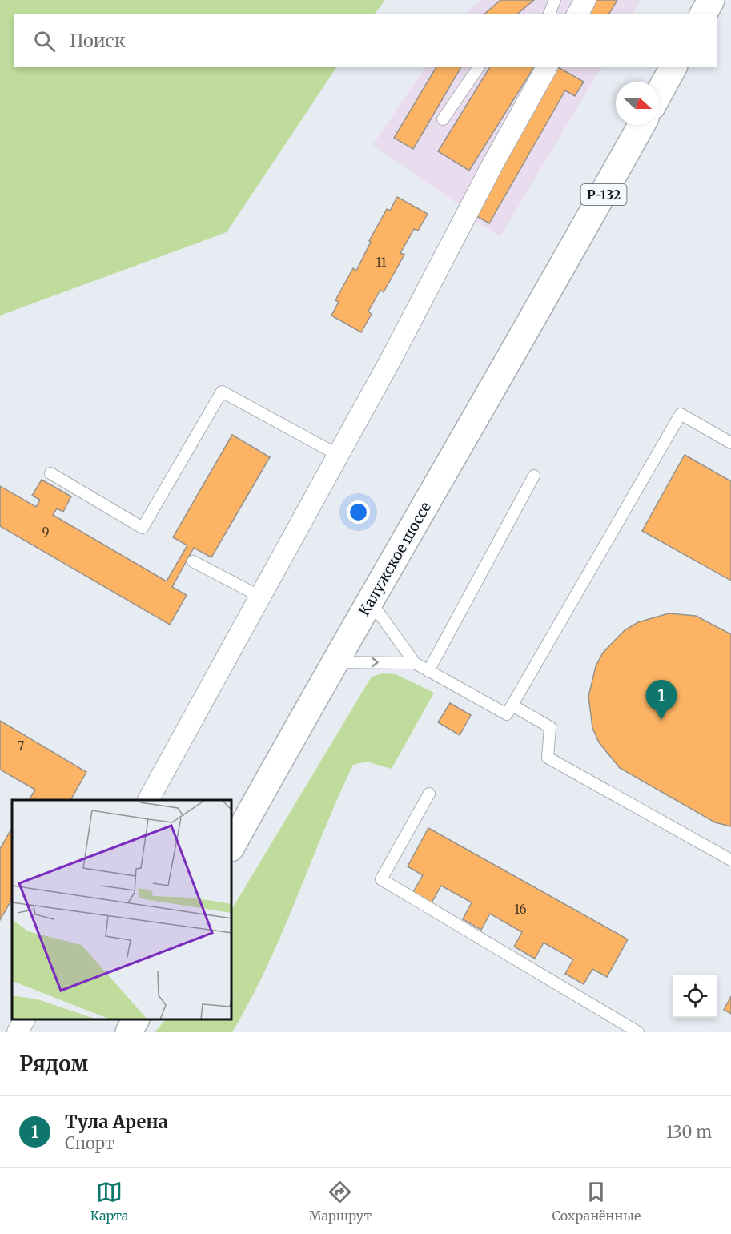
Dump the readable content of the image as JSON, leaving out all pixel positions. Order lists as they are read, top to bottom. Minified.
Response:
{"streets":{"main road":["Р-132","Калужское шоссе"]},"house_numbers":["11","9","7","16"],"north":"right","page":{"search":"Поиск","pins":"1","heading":"Рядом","list":[{"mark":"1","name":"Тула Арена","note":"Спорт","value":"130 m"}],"nav":["Карта","Маршрут","Сохранённые"]}}
